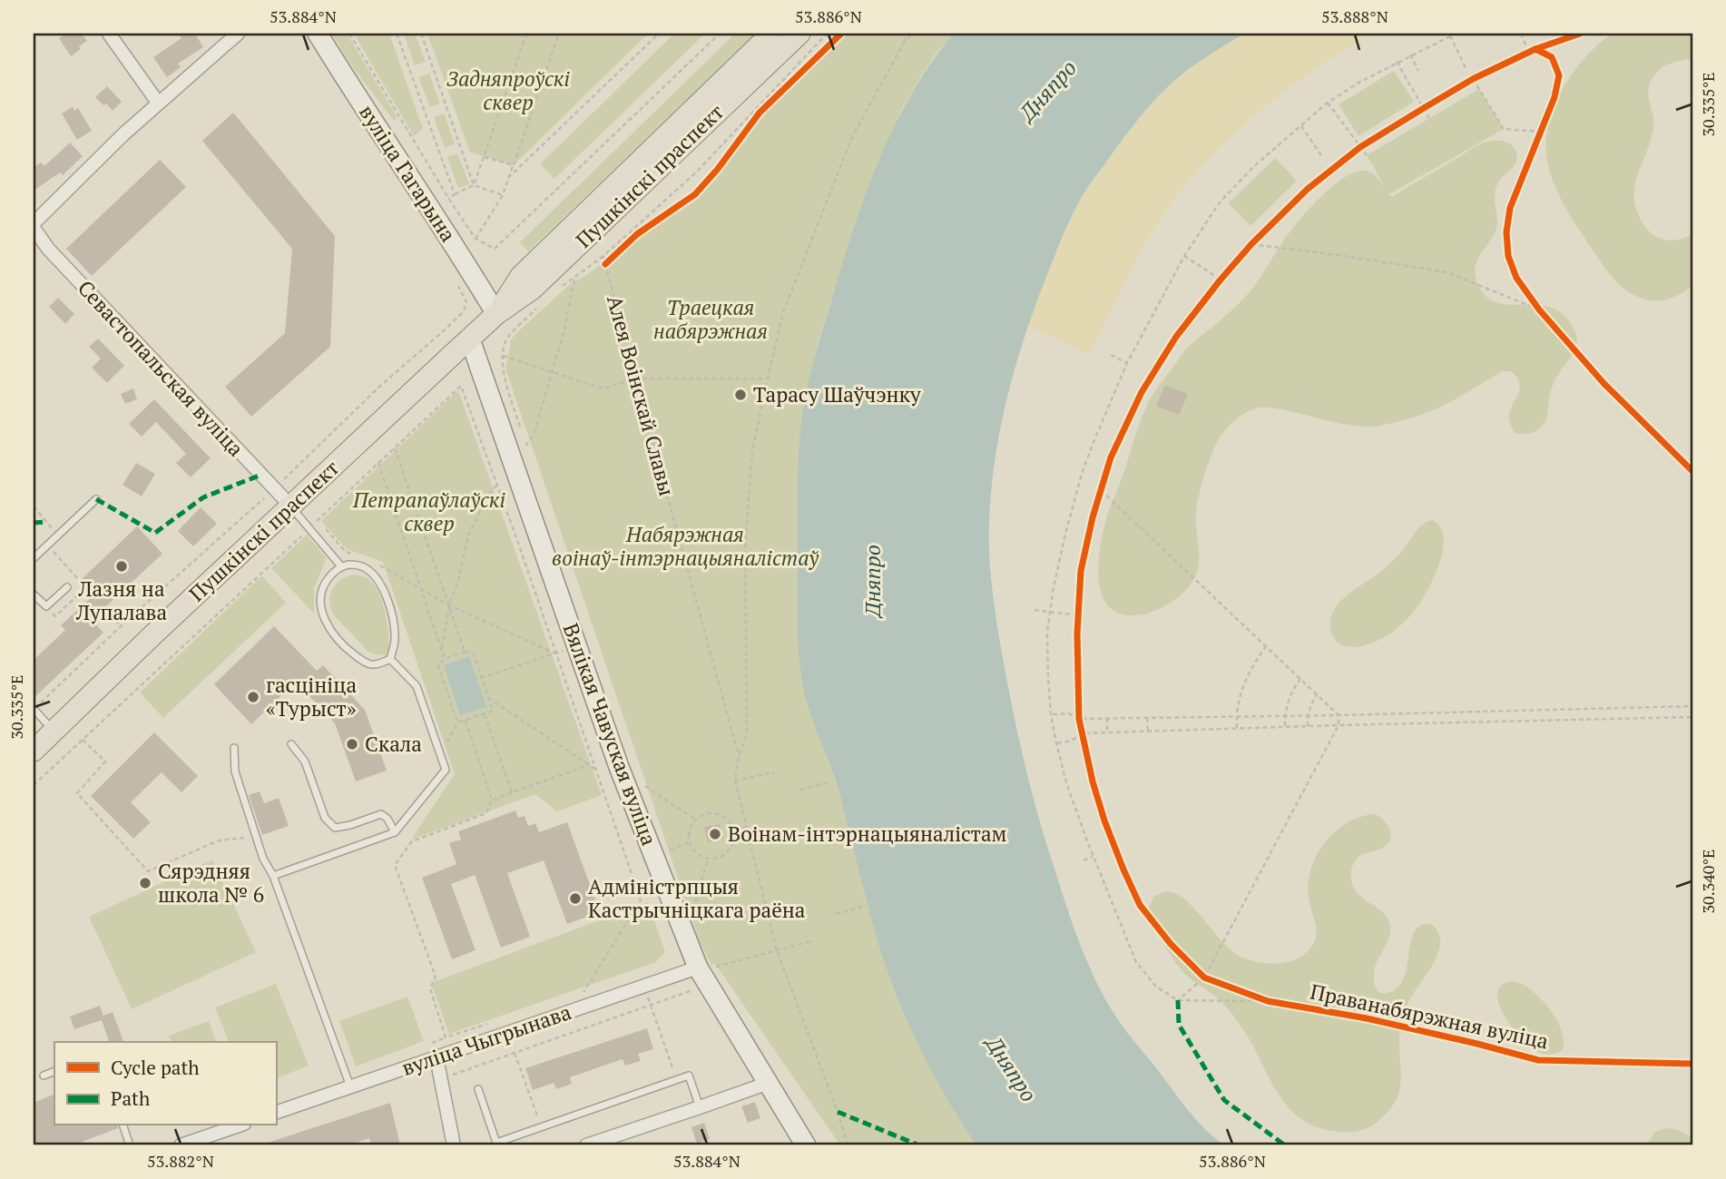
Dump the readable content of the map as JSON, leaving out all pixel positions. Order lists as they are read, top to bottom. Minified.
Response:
{"streets":{"main road":["вуліца Гагарына","Пушкінскі праспект","Вялікая Чавуская вуліца"],"street":["Севастопальская вуліца","вуліца Чыгрынава"],"path":["Алея Воінскай Славы"],"cycle path":["Праванабярэжная вуліца"]},"crossings":[["вуліца Гагарына","Пушкінскі праспект"],["Пушкінскі праспект","Севастопальская вуліца"],["Пушкінскі праспект","Вялікая Чавуская вуліца"],["Вялікая Чавуская вуліца","вуліца Чыгрынава"]],"water":["Дняпро"],"parks":["Задняпроўскі сквер","Траецкая набярэжная","Петрапаўлаўскі сквер","Набярэжная воінаў-інтэрнацыяналістаў"],"places":["Тарасу Шаўчэнку","Лазня на Лупалава","гасцініца «Турыст»","Скала","Воінам-інтэрнацыяналістам","Сярэдняя школа № 6","Адміністрпцыя Кастрычніцкага раёна"],"legend":["Cycle path","Path"],"coordinates":["53.884°N","53.886°N","53.888°N","30.335°E","30.340°E","53.882°N"]}
